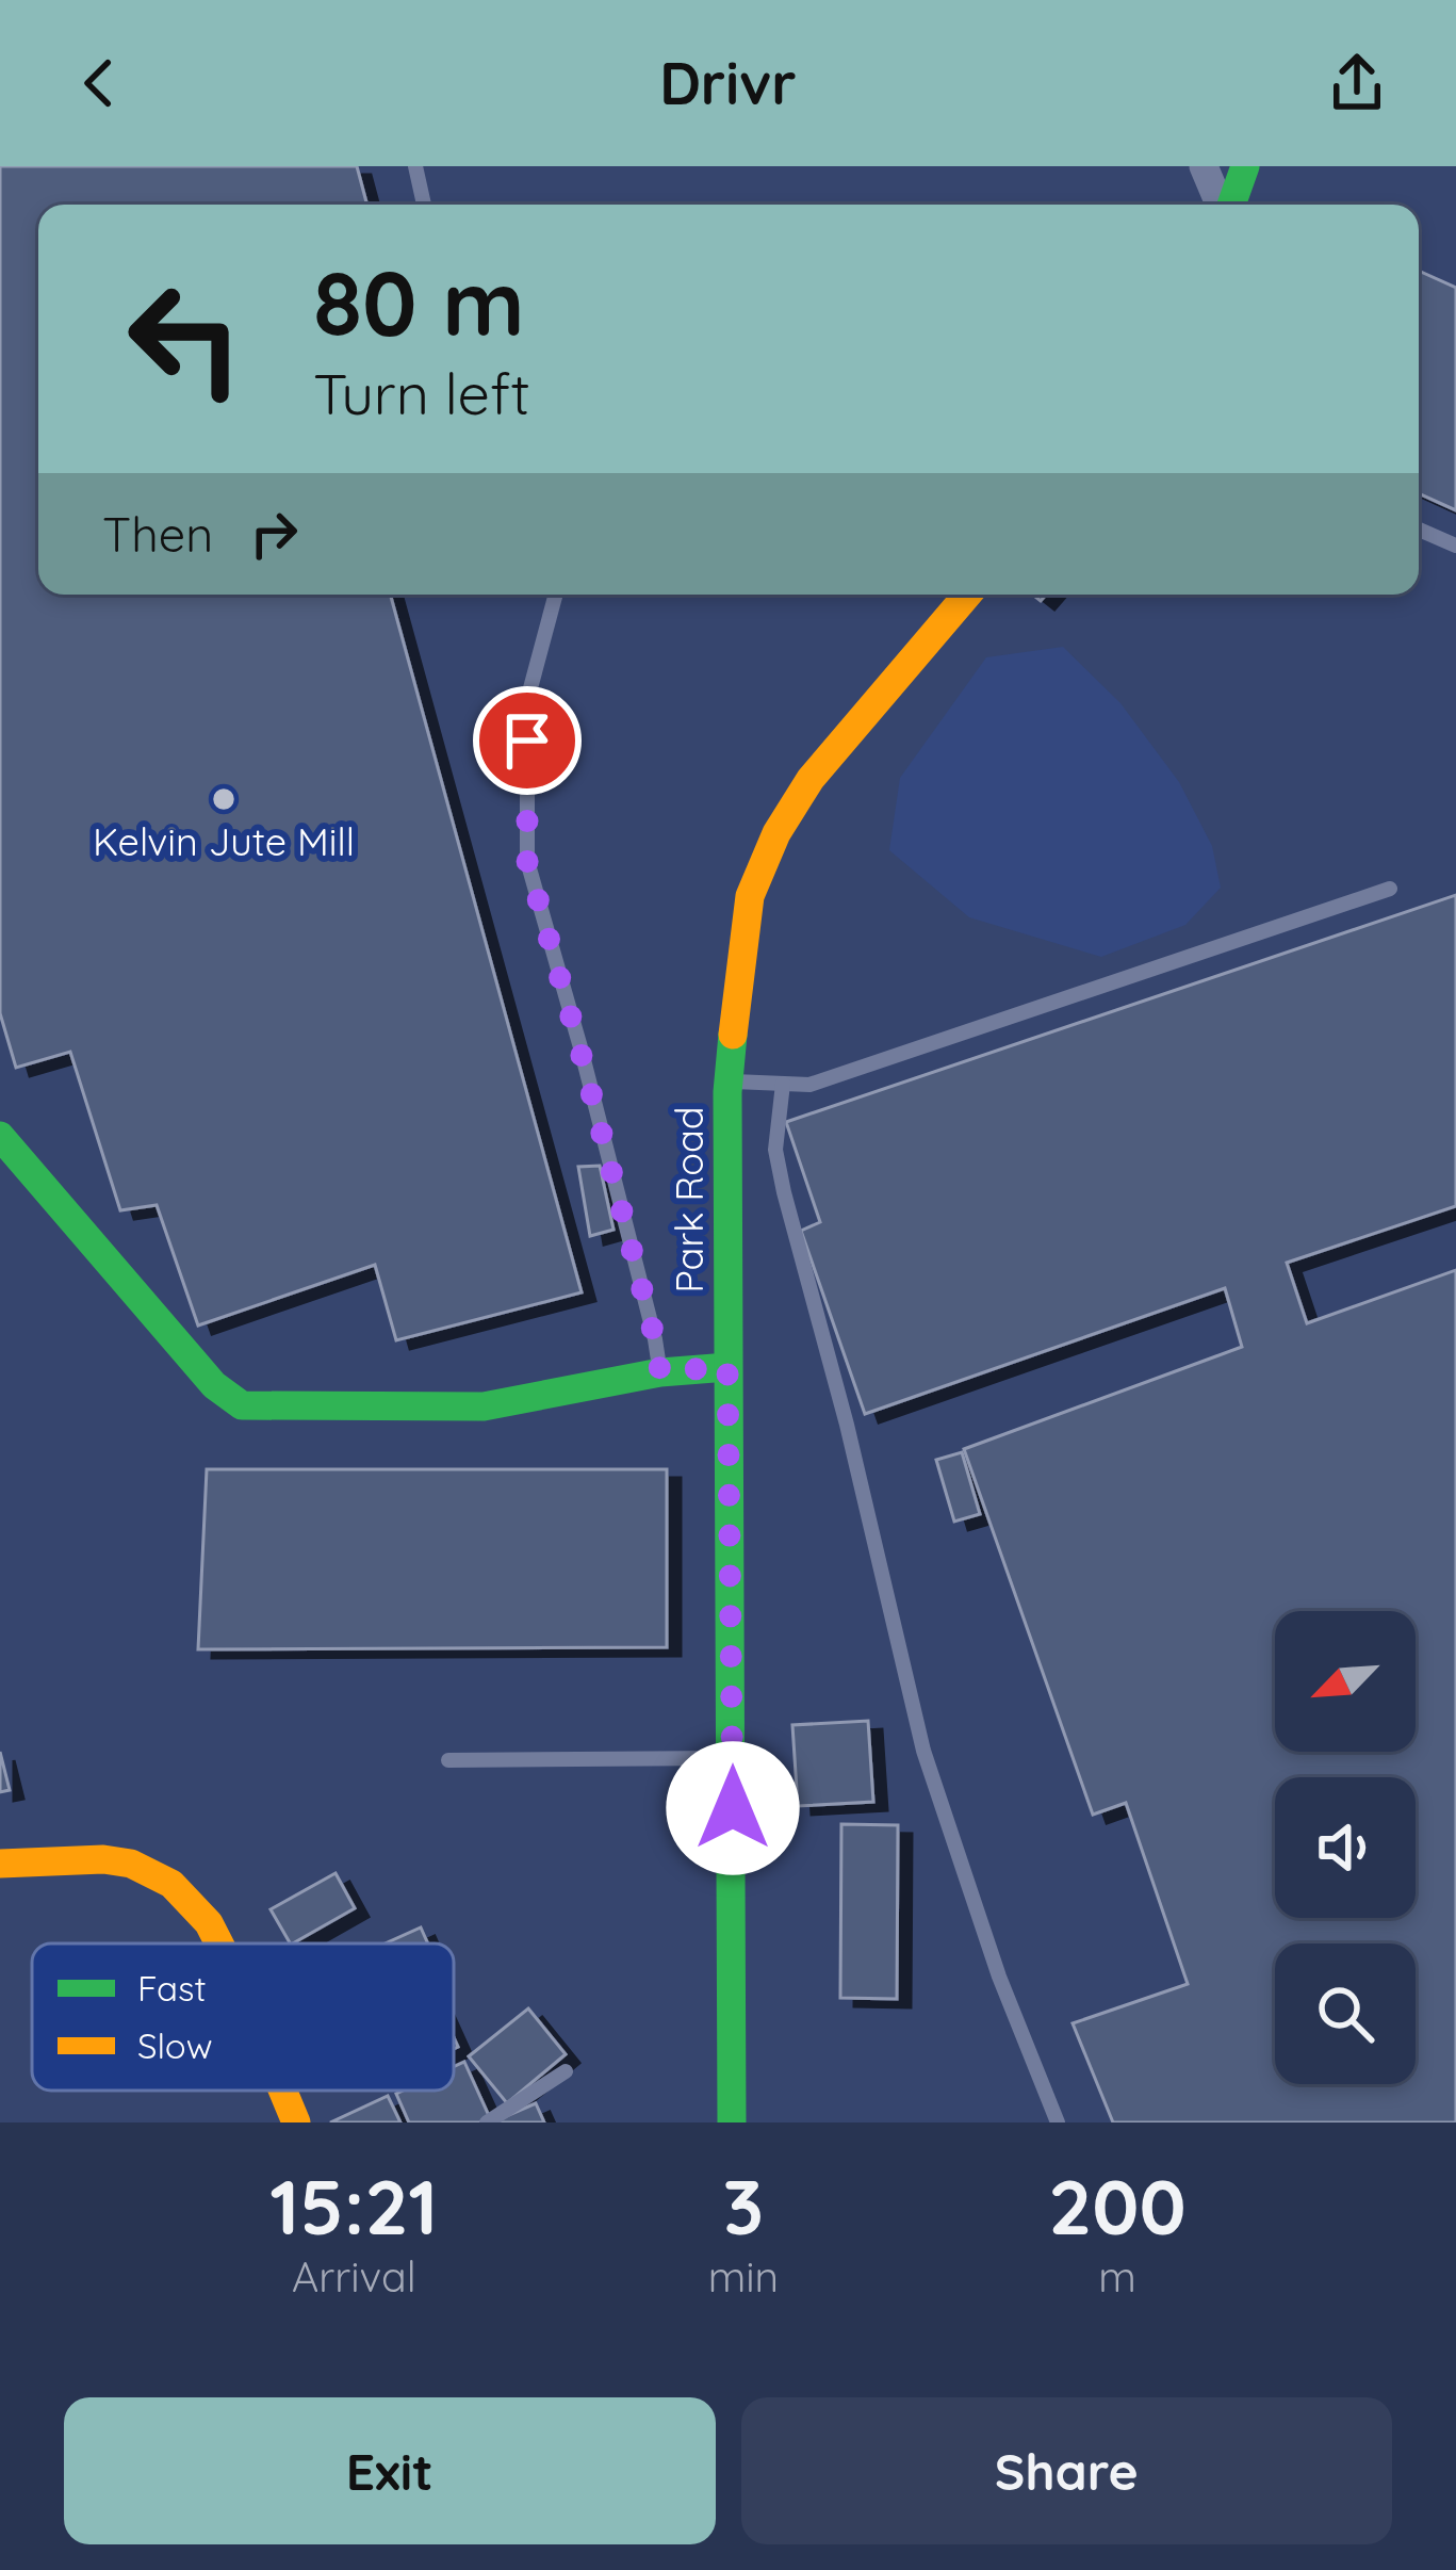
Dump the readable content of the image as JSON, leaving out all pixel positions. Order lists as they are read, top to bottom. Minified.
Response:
{"streets":{"street":["Park Road"]},"places":["Kelvin Jute Mill"],"legend":["Fast","Slow"],"north":"bottom left","page":{"header":"Drivr","turn":["80 m","Turn left"],"then":"Then","eta":["15:21","Arrival","3","min","200","m"],"buttons":["Exit","Share"]}}
